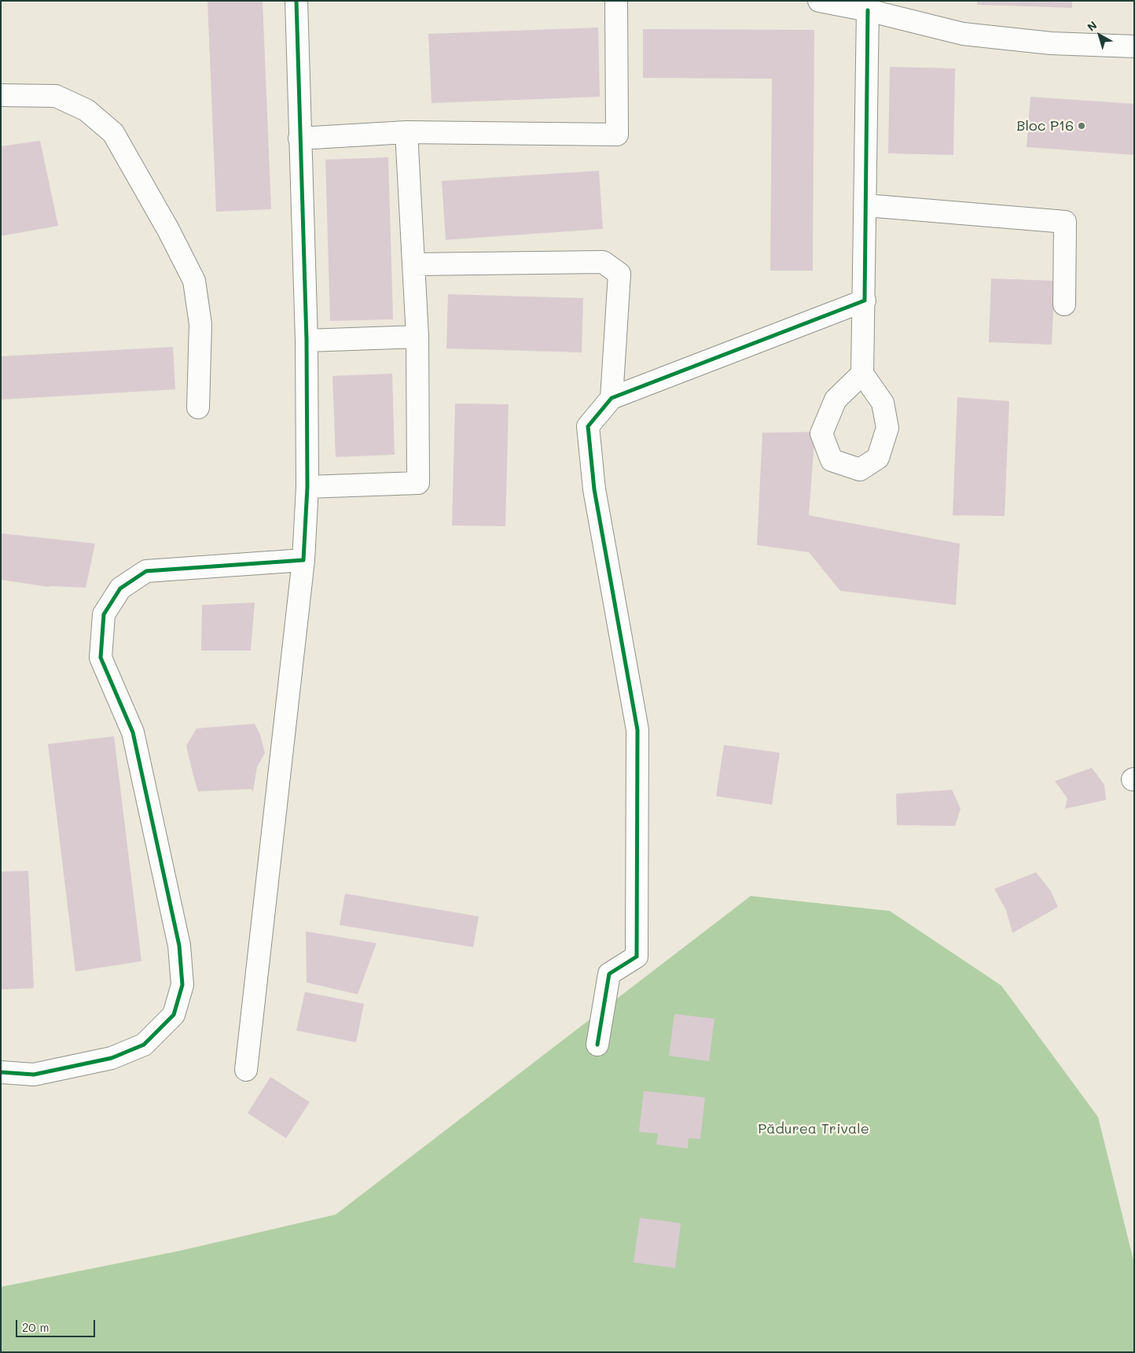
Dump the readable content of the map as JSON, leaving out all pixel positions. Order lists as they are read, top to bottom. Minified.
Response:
{"parks":["Pădurea Trivale"],"places":["Bloc P16"],"scale_bar":"20 m","north":"top left"}
